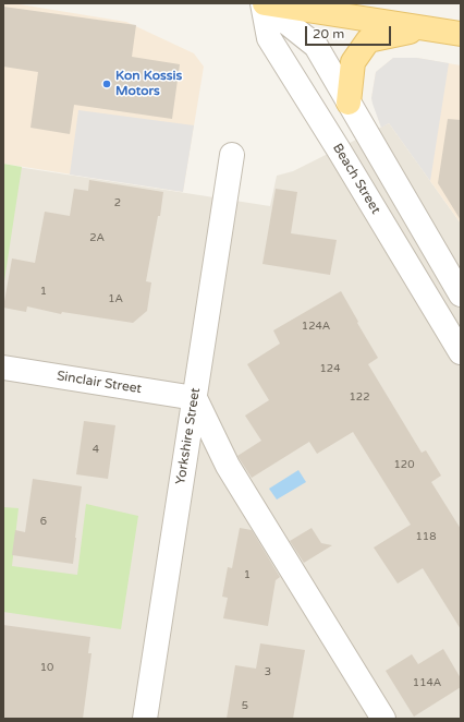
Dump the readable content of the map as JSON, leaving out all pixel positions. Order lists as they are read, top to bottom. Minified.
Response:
{"streets":{"street":["Beach Street","Sinclair Street","Yorkshire Street"]},"crossings":[["Sinclair Street","Yorkshire Street"]],"places":["Kon Kossis Motors"],"house_numbers":["2","2A","1","1A","124A","124","122","4","120","6","118","1","10","3","114A","5"],"scale_bar":"20 m"}
